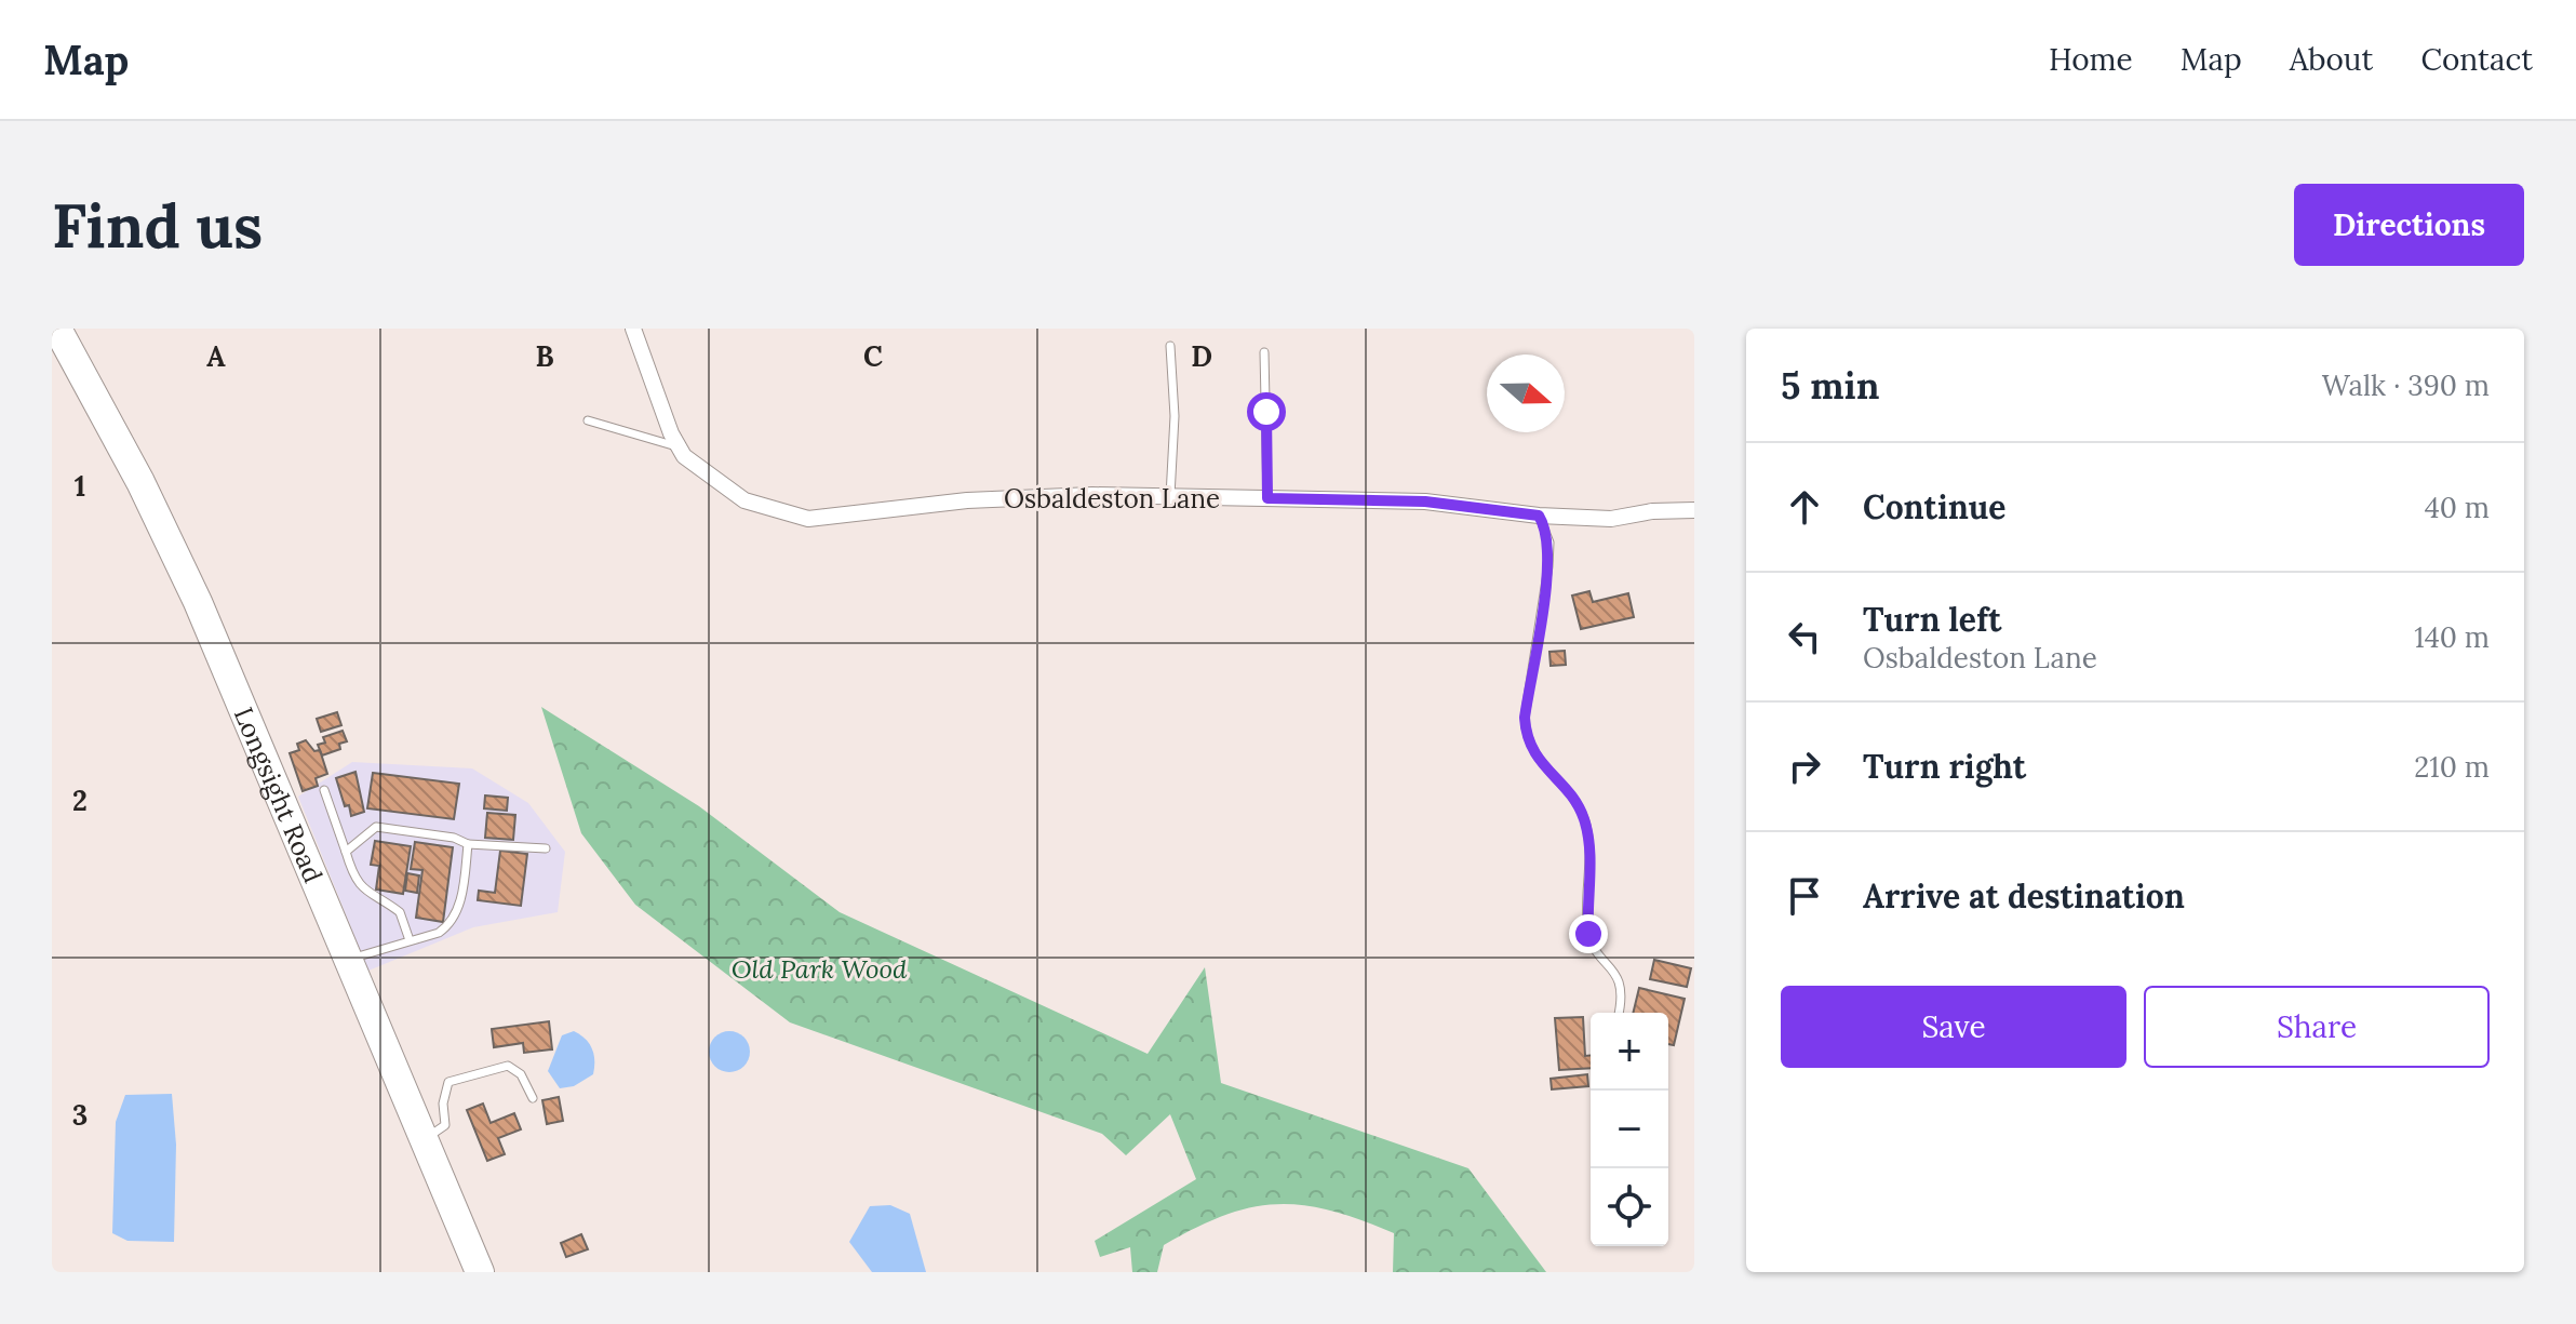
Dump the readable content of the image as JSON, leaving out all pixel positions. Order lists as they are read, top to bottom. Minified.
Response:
{"streets":{"highway":["Longsight Road"],"street":["Osbaldeston Lane"]},"parks":["Old Park Wood"],"north":"right","page":{"header":"Map","nav":["Home","Map","About","Contact"],"buttons":["Directions",["Save","Share"]],"title":"Find us","heading":["5 min","Walk · 390 m"],"list":[["Continue","40 m"],["Turn left","Osbaldeston Lane","140 m"],["Turn right","210 m"],"Arrive at destination"],"map_buttons":["+","−"]},"grid":{"columns":["A","B","C","D"],"rows":["1","2","3"]}}
